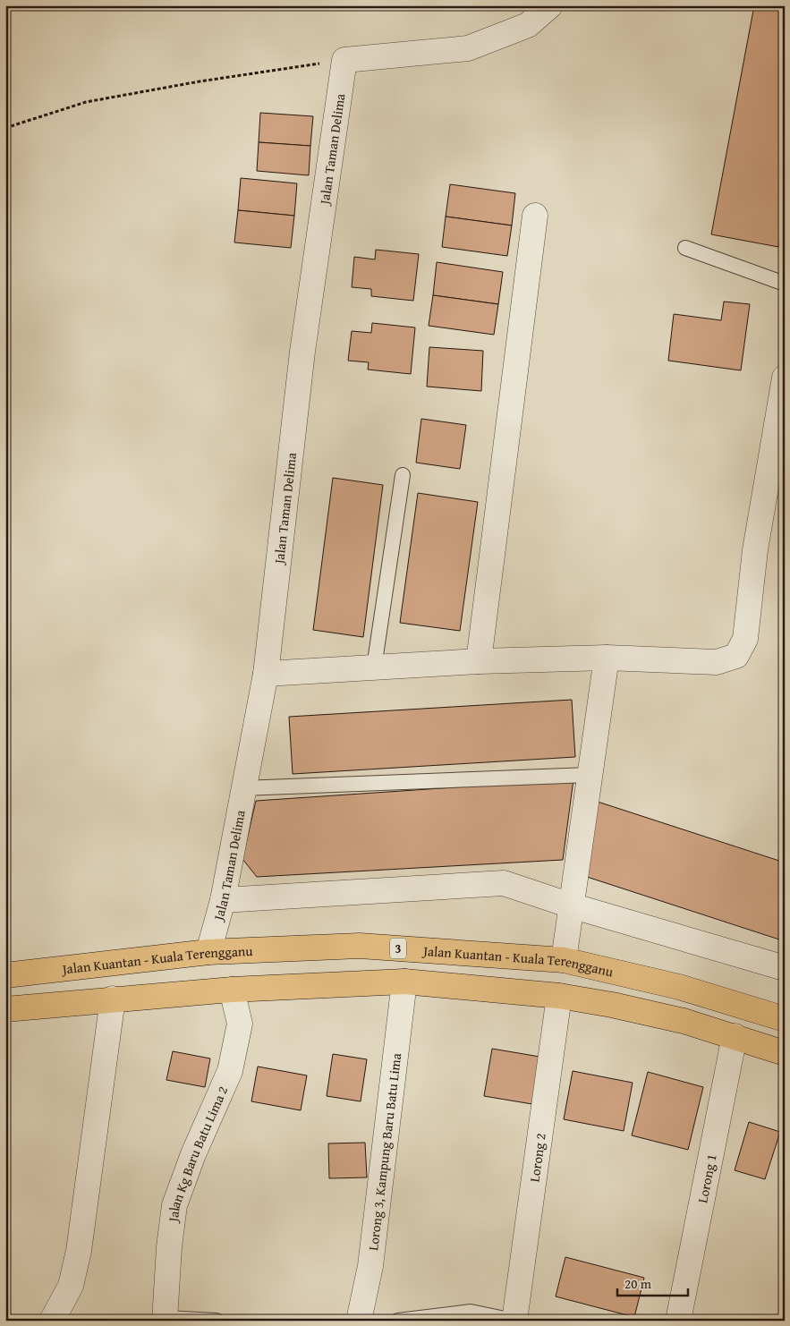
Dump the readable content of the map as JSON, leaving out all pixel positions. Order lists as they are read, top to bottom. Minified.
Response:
{"streets":{"highway":["3","Jalan Kuantan - Kuala Terengganu"],"street":["Jalan Taman Delima","Lorong 3, Kampung Baru Batu Lima","Jalan Kg Baru Batu Lima 2","Lorong 2","Lorong 1"]},"crossings":[["Jalan Taman Delima","Jalan Kuantan - Kuala Terengganu"]],"scale_bar":"20 m"}
